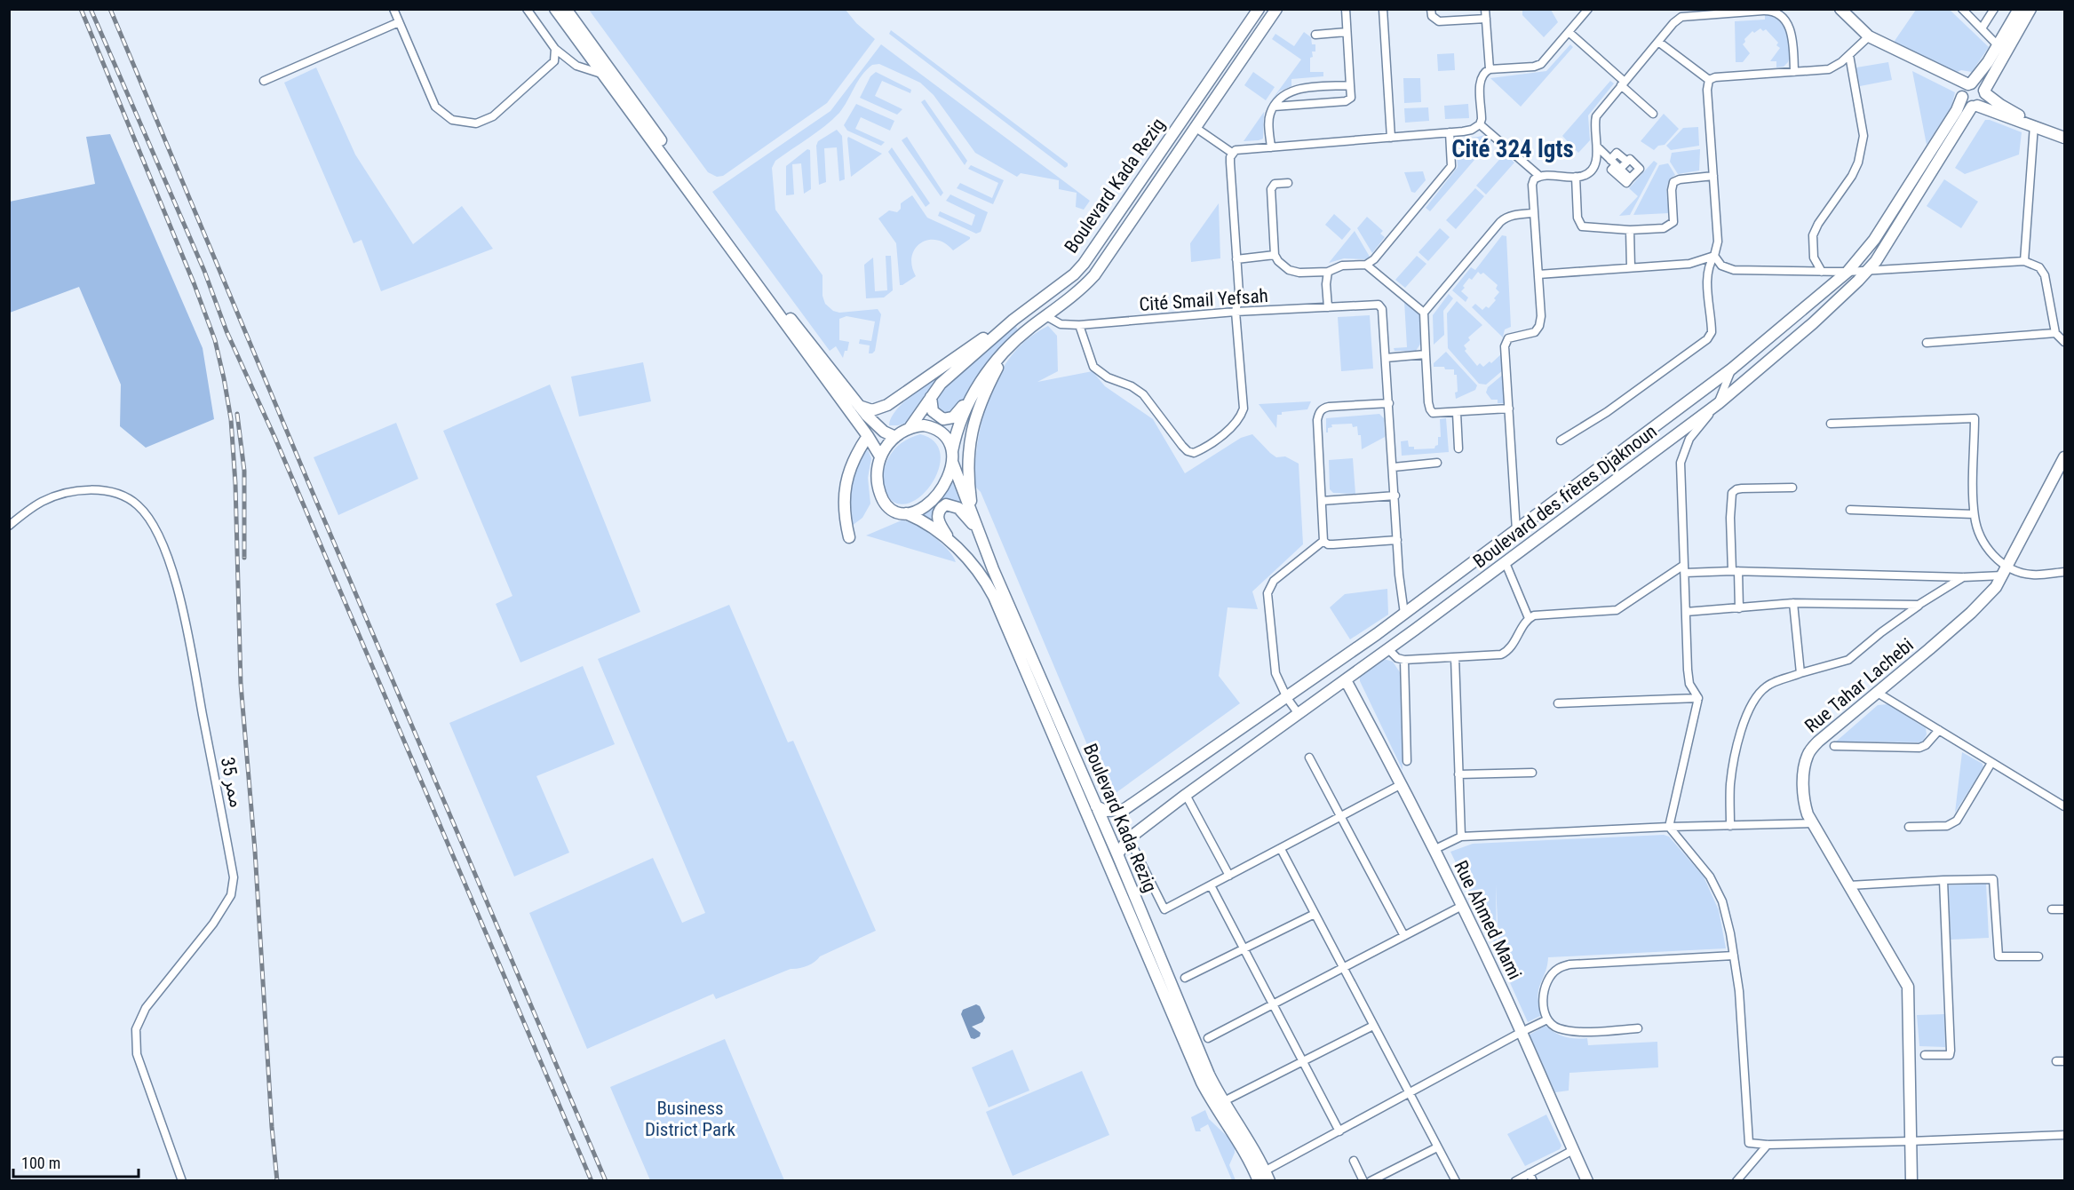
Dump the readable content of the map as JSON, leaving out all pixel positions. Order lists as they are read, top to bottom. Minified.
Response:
{"streets":{"main road":["Boulevard Kada Rezig","Boulevard des frères Djaknoun","Rue Tahar Lachebi","Rue Ahmed Mami"],"street":["Cité Smail Yefsah","ممر 35"]},"crossings":[["Boulevard Kada Rezig","Cité Smail Yefsah"],["Boulevard Kada Rezig","Boulevard des frères Djaknoun"],["Boulevard des frères Djaknoun","Rue Ahmed Mami"]],"districts":["Cité 324 lgts"],"parks":["Business District Park"],"scale_bar":"100 m"}
